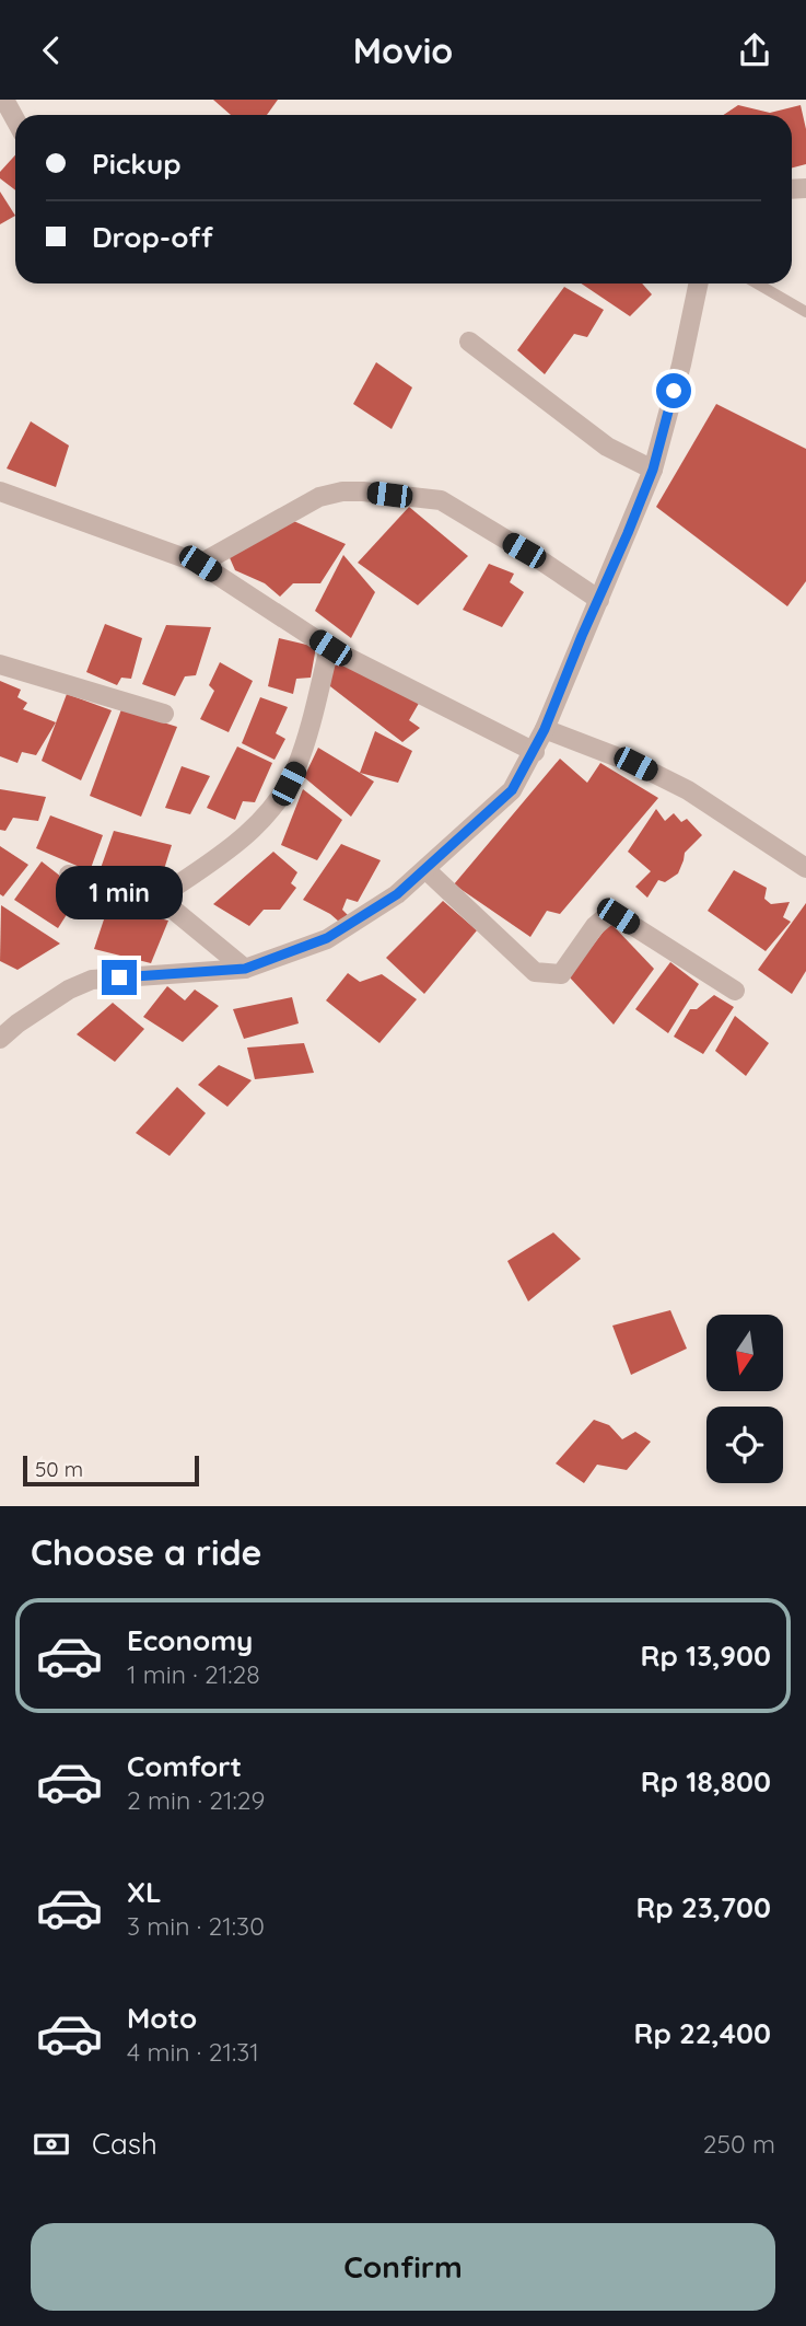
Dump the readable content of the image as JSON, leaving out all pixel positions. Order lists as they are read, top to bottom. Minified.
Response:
{"scale_bar":"50 m","north":"bottom","page":{"header":"Movio","banner":["Pickup","Drop-off"],"bubble":"1 min","scale":"50 m","heading":"Choose a ride","list":[{"name":"Economy","note":"1 min · 21:28","value":"Rp 13,900"},{"name":"Comfort","note":"2 min · 21:29","value":"Rp 18,800"},{"name":"XL","note":"3 min · 21:30","value":"Rp 23,700"},{"name":"Moto","note":"4 min · 21:31","value":"Rp 22,400"}],"pay":["Cash","250 m"],"buttons":"Confirm"}}
